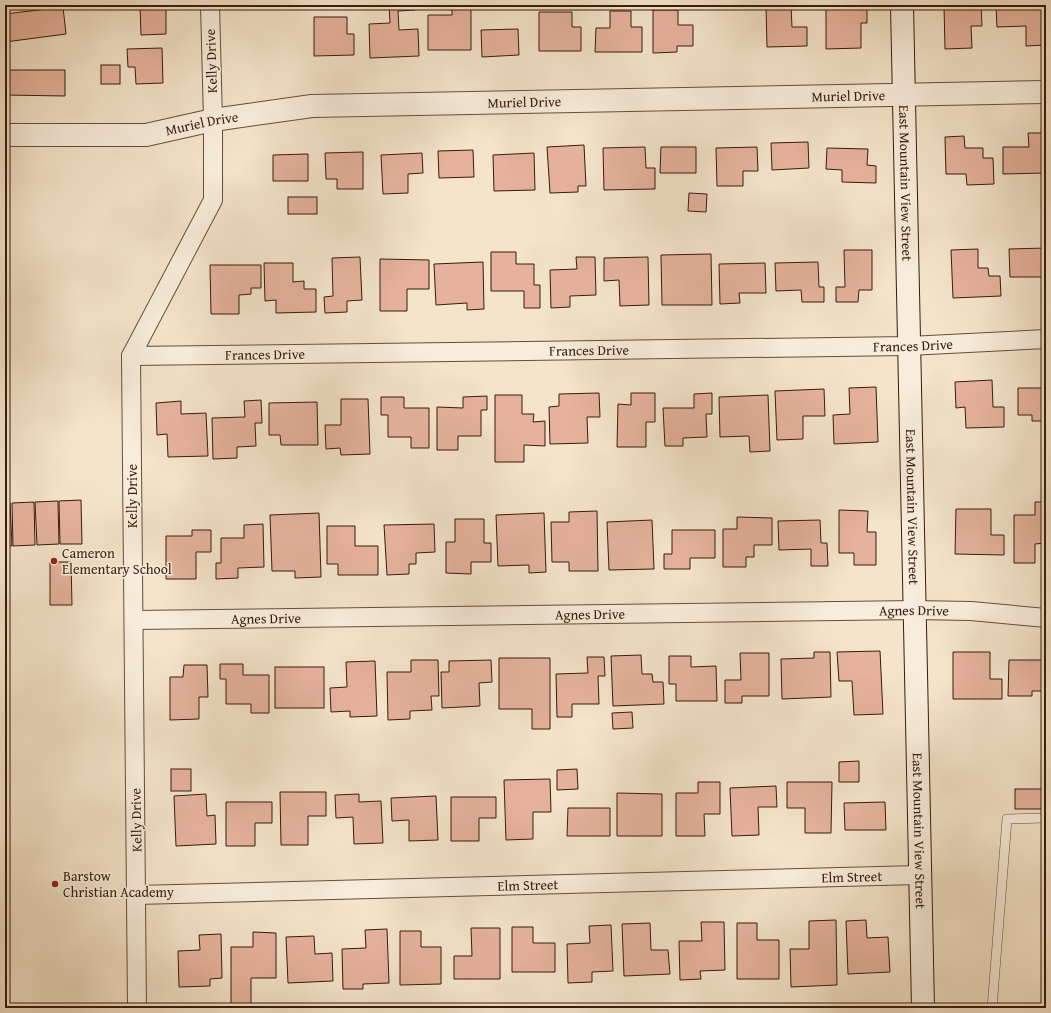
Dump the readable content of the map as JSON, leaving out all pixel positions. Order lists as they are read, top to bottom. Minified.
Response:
{"streets":{"street":["Kelly Drive","Muriel Drive","East Mountain View Street","Frances Drive","Agnes Drive","Elm Street"]},"crossings":[["Kelly Drive","Muriel Drive"],["Kelly Drive","Frances Drive"],["Kelly Drive","Agnes Drive"],["Kelly Drive","Elm Street"],["Muriel Drive","East Mountain View Street"],["East Mountain View Street","Frances Drive"],["East Mountain View Street","Agnes Drive"],["East Mountain View Street","Elm Street"]],"places":["Cameron Elementary School","Barstow Christian Academy"]}
